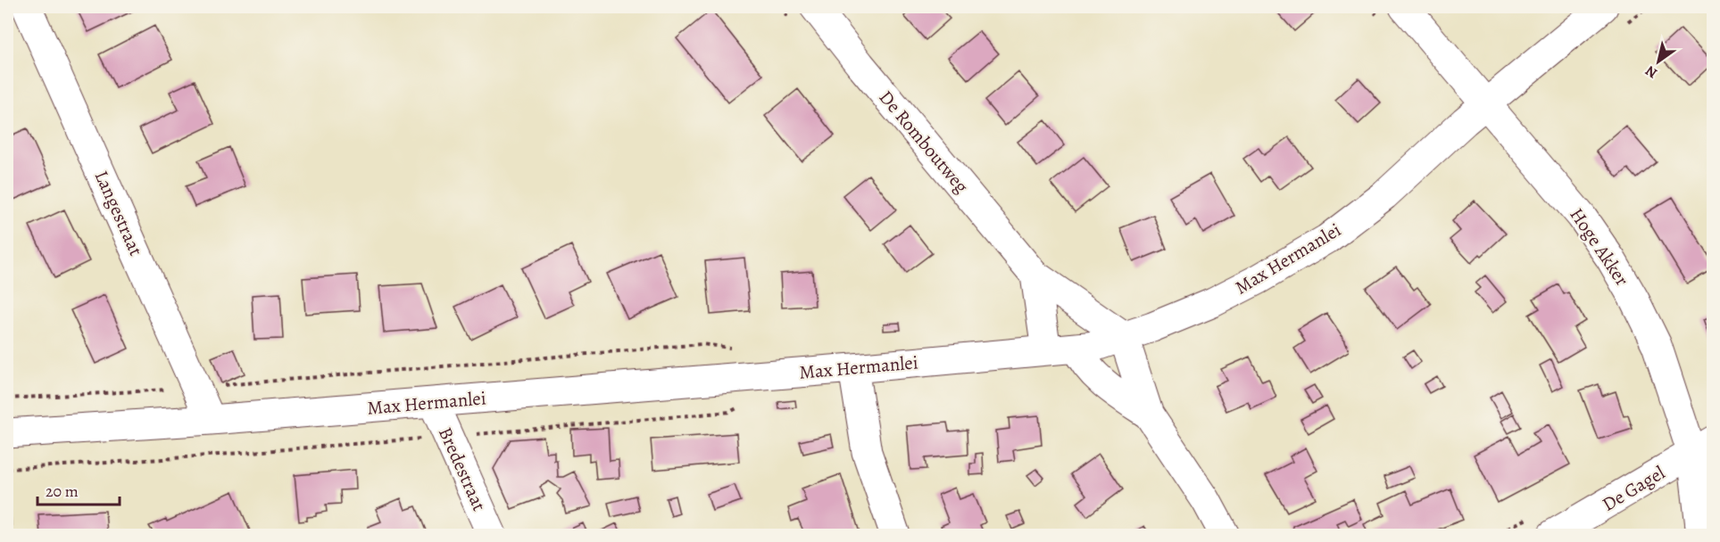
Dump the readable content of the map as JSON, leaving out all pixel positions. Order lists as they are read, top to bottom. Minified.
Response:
{"streets":{"street":["De Romboutweg","Langestraat","Hoge Akker","Max Hermanlei","Bredestraat","De Gagel"]},"crossings":[["De Romboutweg","Max Hermanlei"],["Langestraat","Max Hermanlei"],["Hoge Akker","Max Hermanlei"],["Hoge Akker","De Gagel"],["Max Hermanlei","Bredestraat"]],"scale_bar":"20 m","north":"bottom left"}
